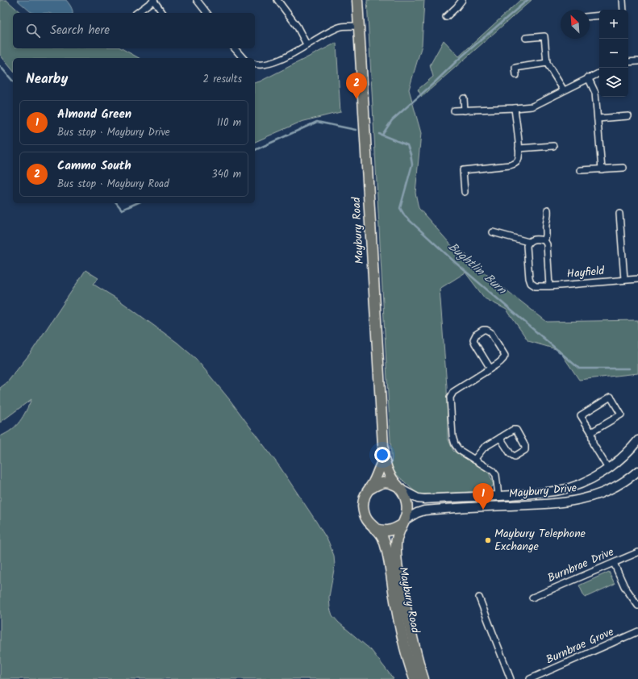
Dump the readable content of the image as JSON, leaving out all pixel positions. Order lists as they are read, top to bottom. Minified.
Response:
{"streets":{"main road":["Maybury Road"],"street":["Hayfield","Maybury Drive","Burnbrae Drive","Burnbrae Grove"]},"crossings":[["Maybury Road","Maybury Drive"]],"water":["Bughtlin Burn"],"places":["Maybury Telephone Exchange"],"north":"top left","page":{"map_buttons":["+","−"],"search":"Search here","heading":["Nearby","2 results"],"pins":["2","1"],"list":[{"mark":"1","name":"Almond Green","note":"Bus stop · Maybury Drive","value":"110 m"},{"mark":"2","name":"Cammo South","note":"Bus stop · Maybury Road","value":"340 m"}]}}
